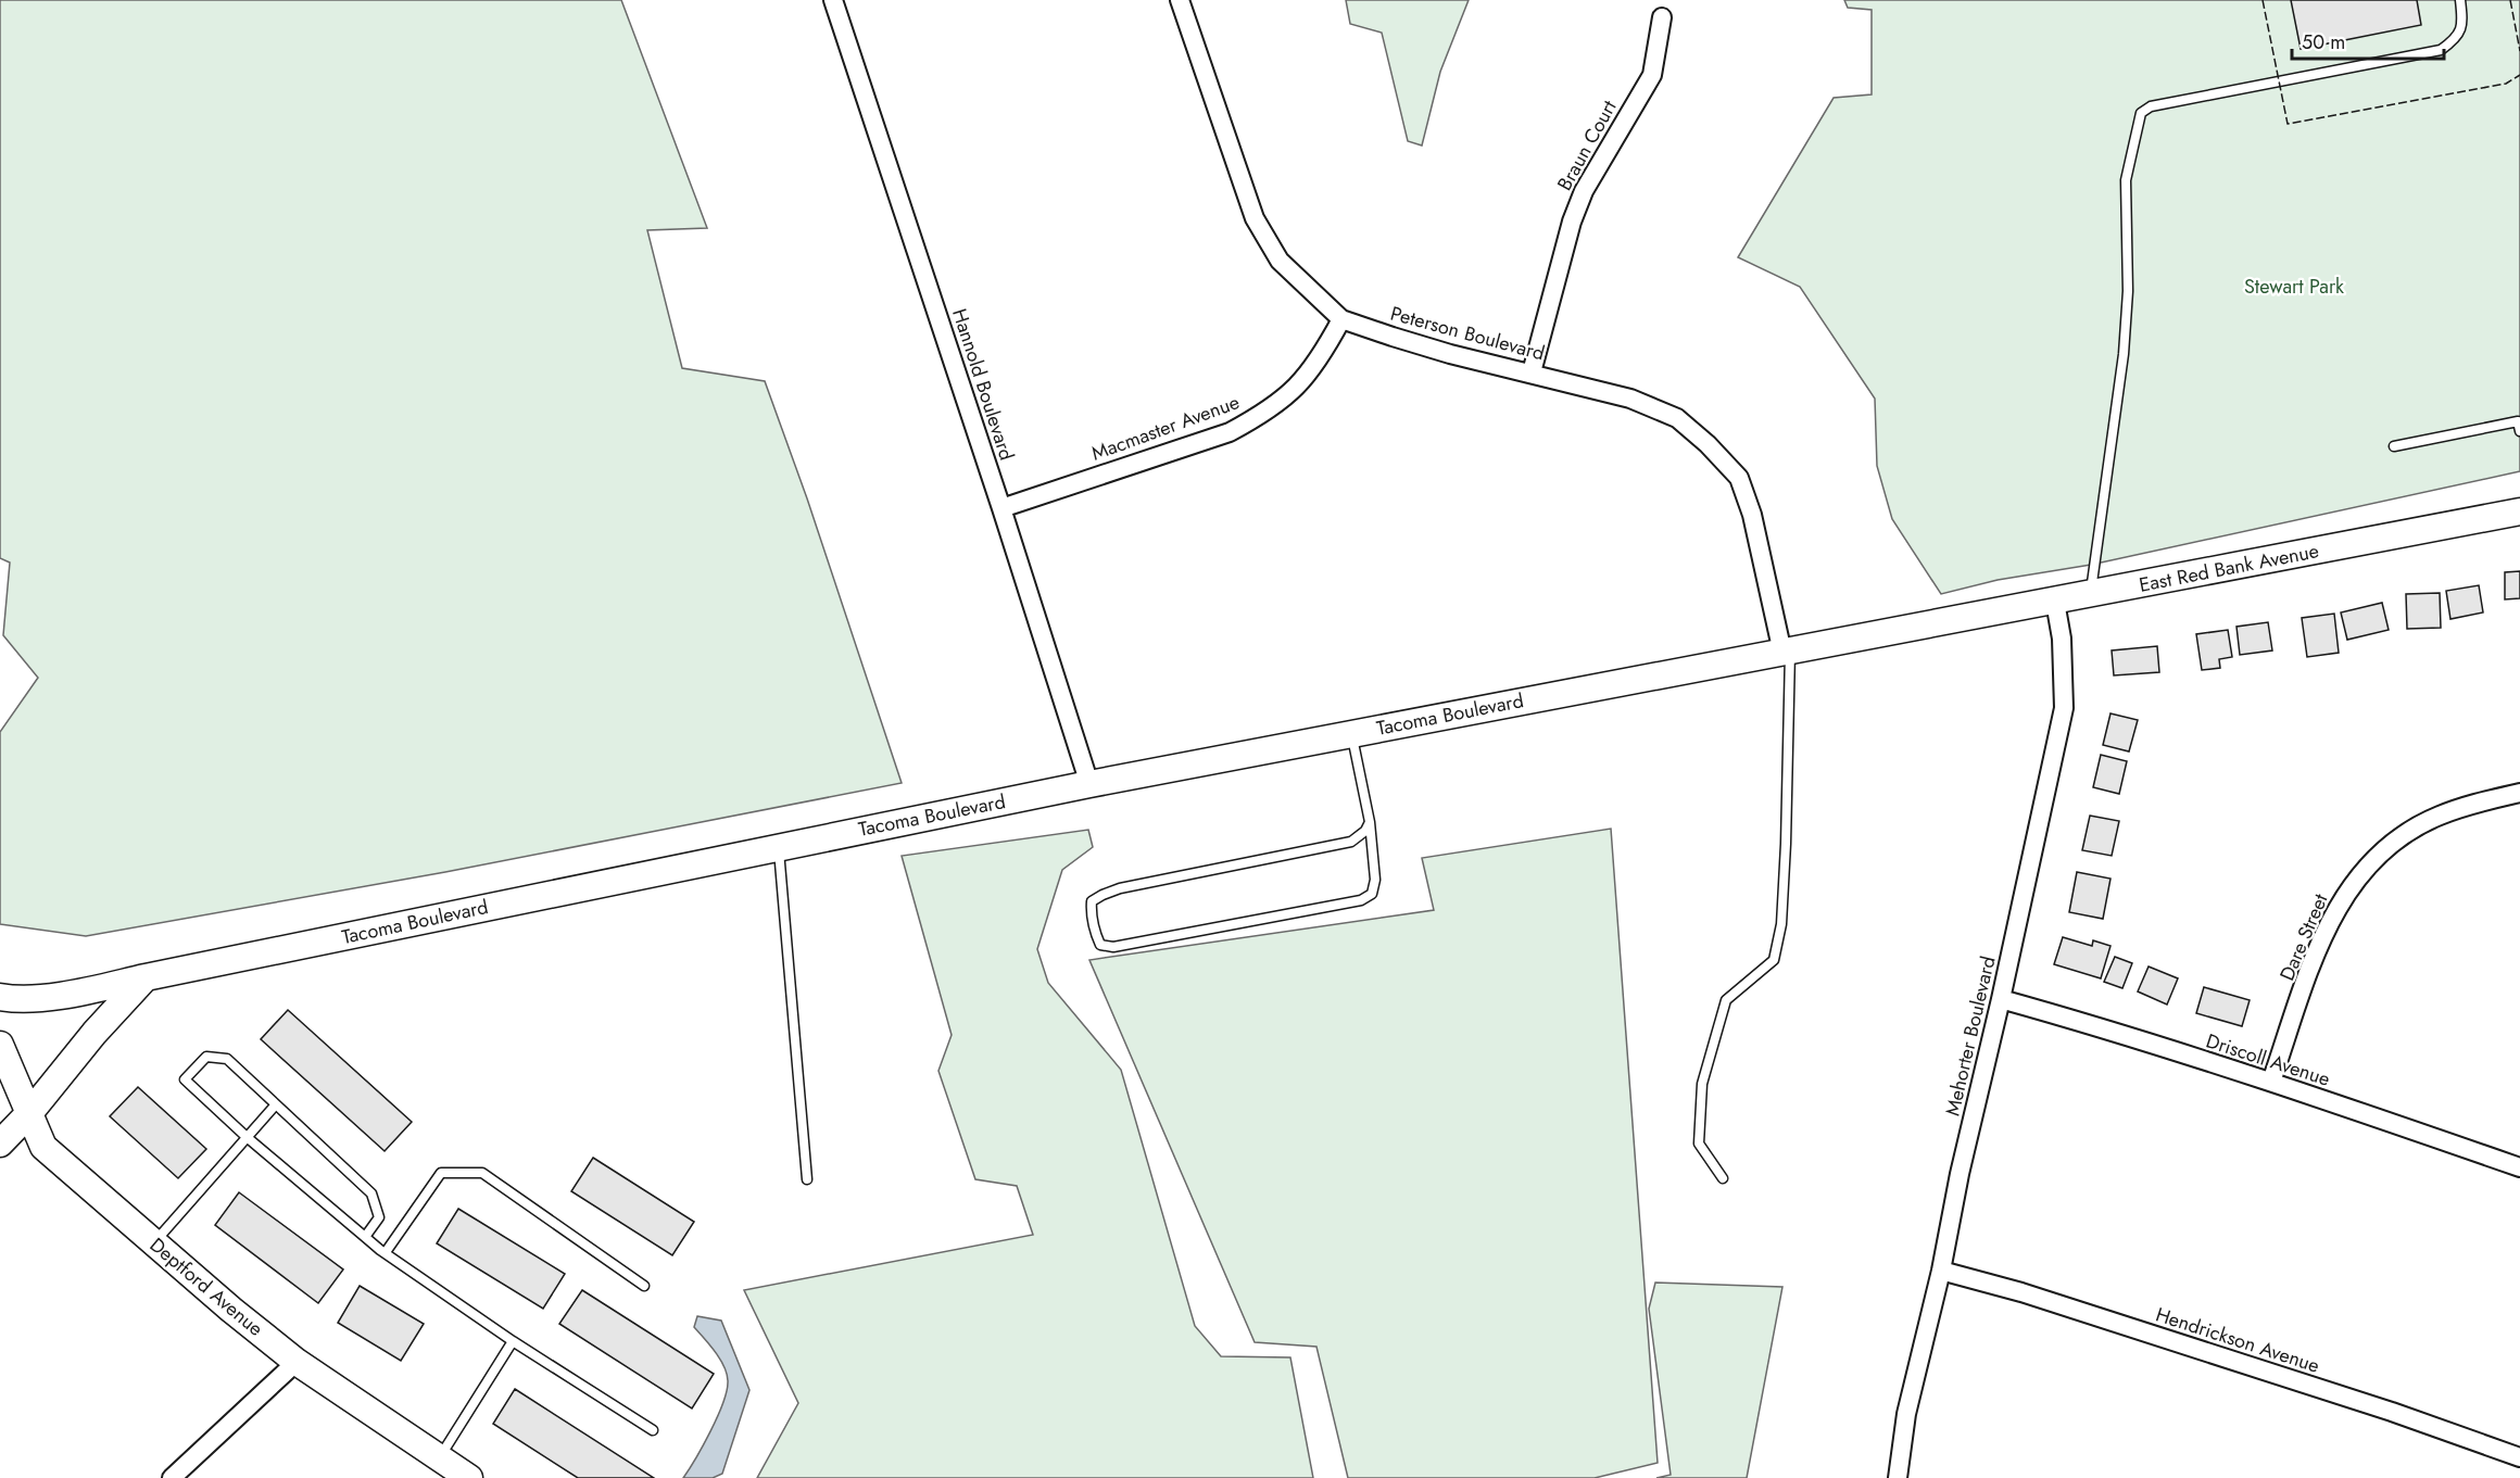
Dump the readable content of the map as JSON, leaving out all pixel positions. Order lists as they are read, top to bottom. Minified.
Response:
{"streets":{"street":["Braun Court","Peterson Boulevard","Hannold Boulevard","Macmaster Avenue","East Red Bank Avenue","Tacoma Boulevard","Dare Street","Mehorter Boulevard","Driscoll Avenue","Deptford Avenue","Hendrickson Avenue"]},"crossings":[["Braun Court","Peterson Boulevard"],["Peterson Boulevard","Macmaster Avenue"],["Peterson Boulevard","Tacoma Boulevard"],["Hannold Boulevard","Macmaster Avenue"],["Hannold Boulevard","Tacoma Boulevard"],["East Red Bank Avenue","Tacoma Boulevard"],["East Red Bank Avenue","Mehorter Boulevard"],["Dare Street","Driscoll Avenue"],["Mehorter Boulevard","Driscoll Avenue"],["Mehorter Boulevard","Hendrickson Avenue"]],"parks":["Stewart Park"],"scale_bar":"50 m"}
